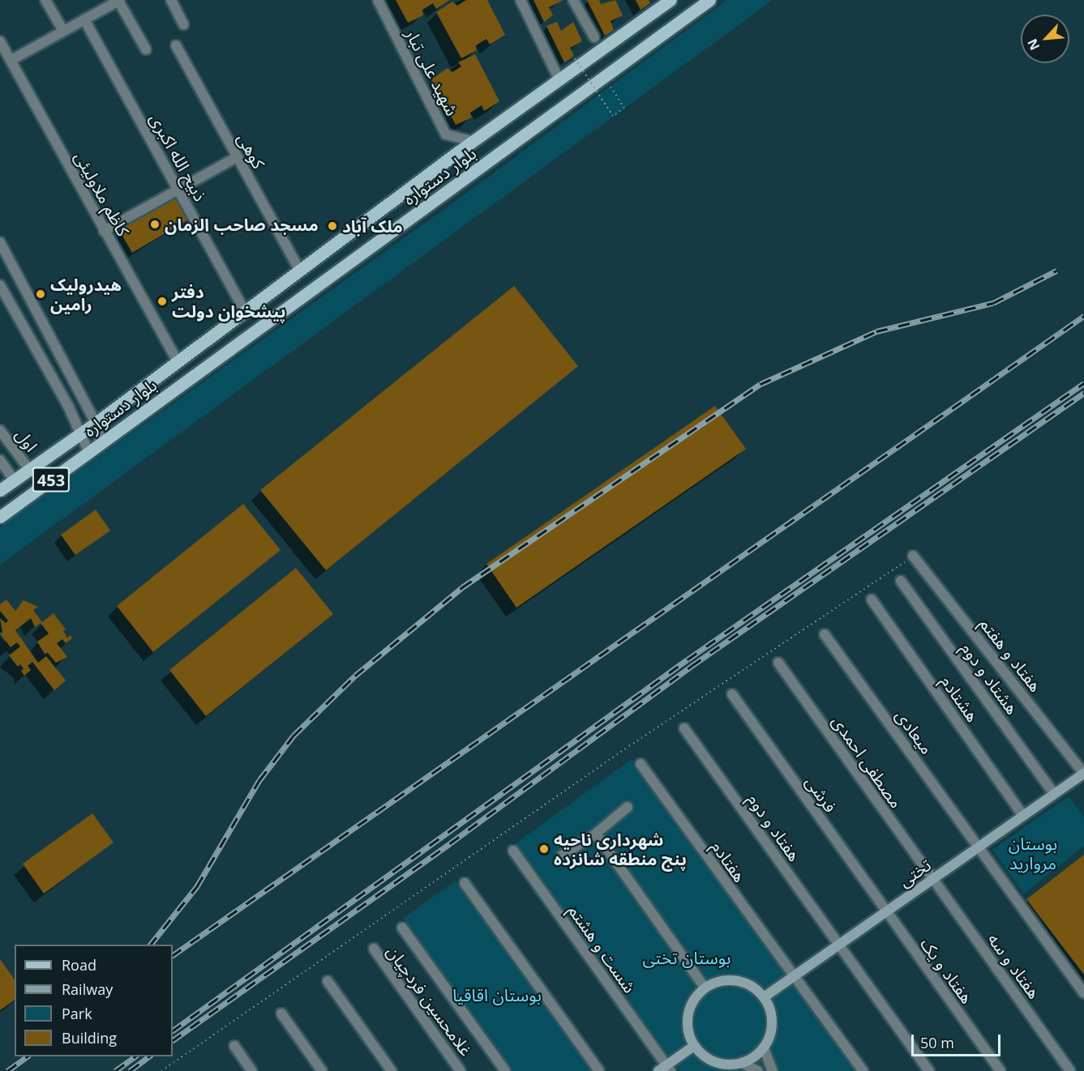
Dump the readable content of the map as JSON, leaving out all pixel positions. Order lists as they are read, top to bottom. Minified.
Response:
{"streets":{"main road":["بلوار دستواره","453","تختی"],"street":["شهید علی تبار","کوهی","ذبیح الله اکبری","کاظم ملاولیئی","اول","هفتاد و هفتم","هشتاد و دوم","هشتادم","میعادی","مصطفی احمدی","فرشی","هفتاد و دوم","هفتادم","شست و هشتم","هفتاد و سه","هفتاد و یک","غلامحسین فردچیان"]},"crossings":[["شهید علی تبار","بلوار دستواره"],["کوهی","بلوار دستواره"],["ذبیح الله اکبری","بلوار دستواره"],["بلوار دستواره","کاظم ملاولیئی"],["بلوار دستواره","اول"],["هفتاد و هفتم","تختی"],["هشتاد و دوم","تختی"],["هشتادم","تختی"],["میعادی","تختی"],["مصطفی احمدی","تختی"],["مصطفی احمدی","هفتاد و سه"],["فرشی","تختی"],["فرشی","هفتاد و یک"],["هفتاد و دوم","تختی"],["هفتادم","تختی"],["تختی","هفتاد و سه"],["تختی","هفتاد و یک"]],"parks":["بوستان مروارید","بوستان تختی","بوستان اقاقیا"],"places":["مسجد صاحب الزمان","ملک آباد","هیدرولیک رامین","دفتر پیشخوان دولت","شهرداری ناحیه پنج منطقه شانزده"],"legend":["Road","Railway","Park","Building"],"scale_bar":"50 m","north":"bottom left"}
